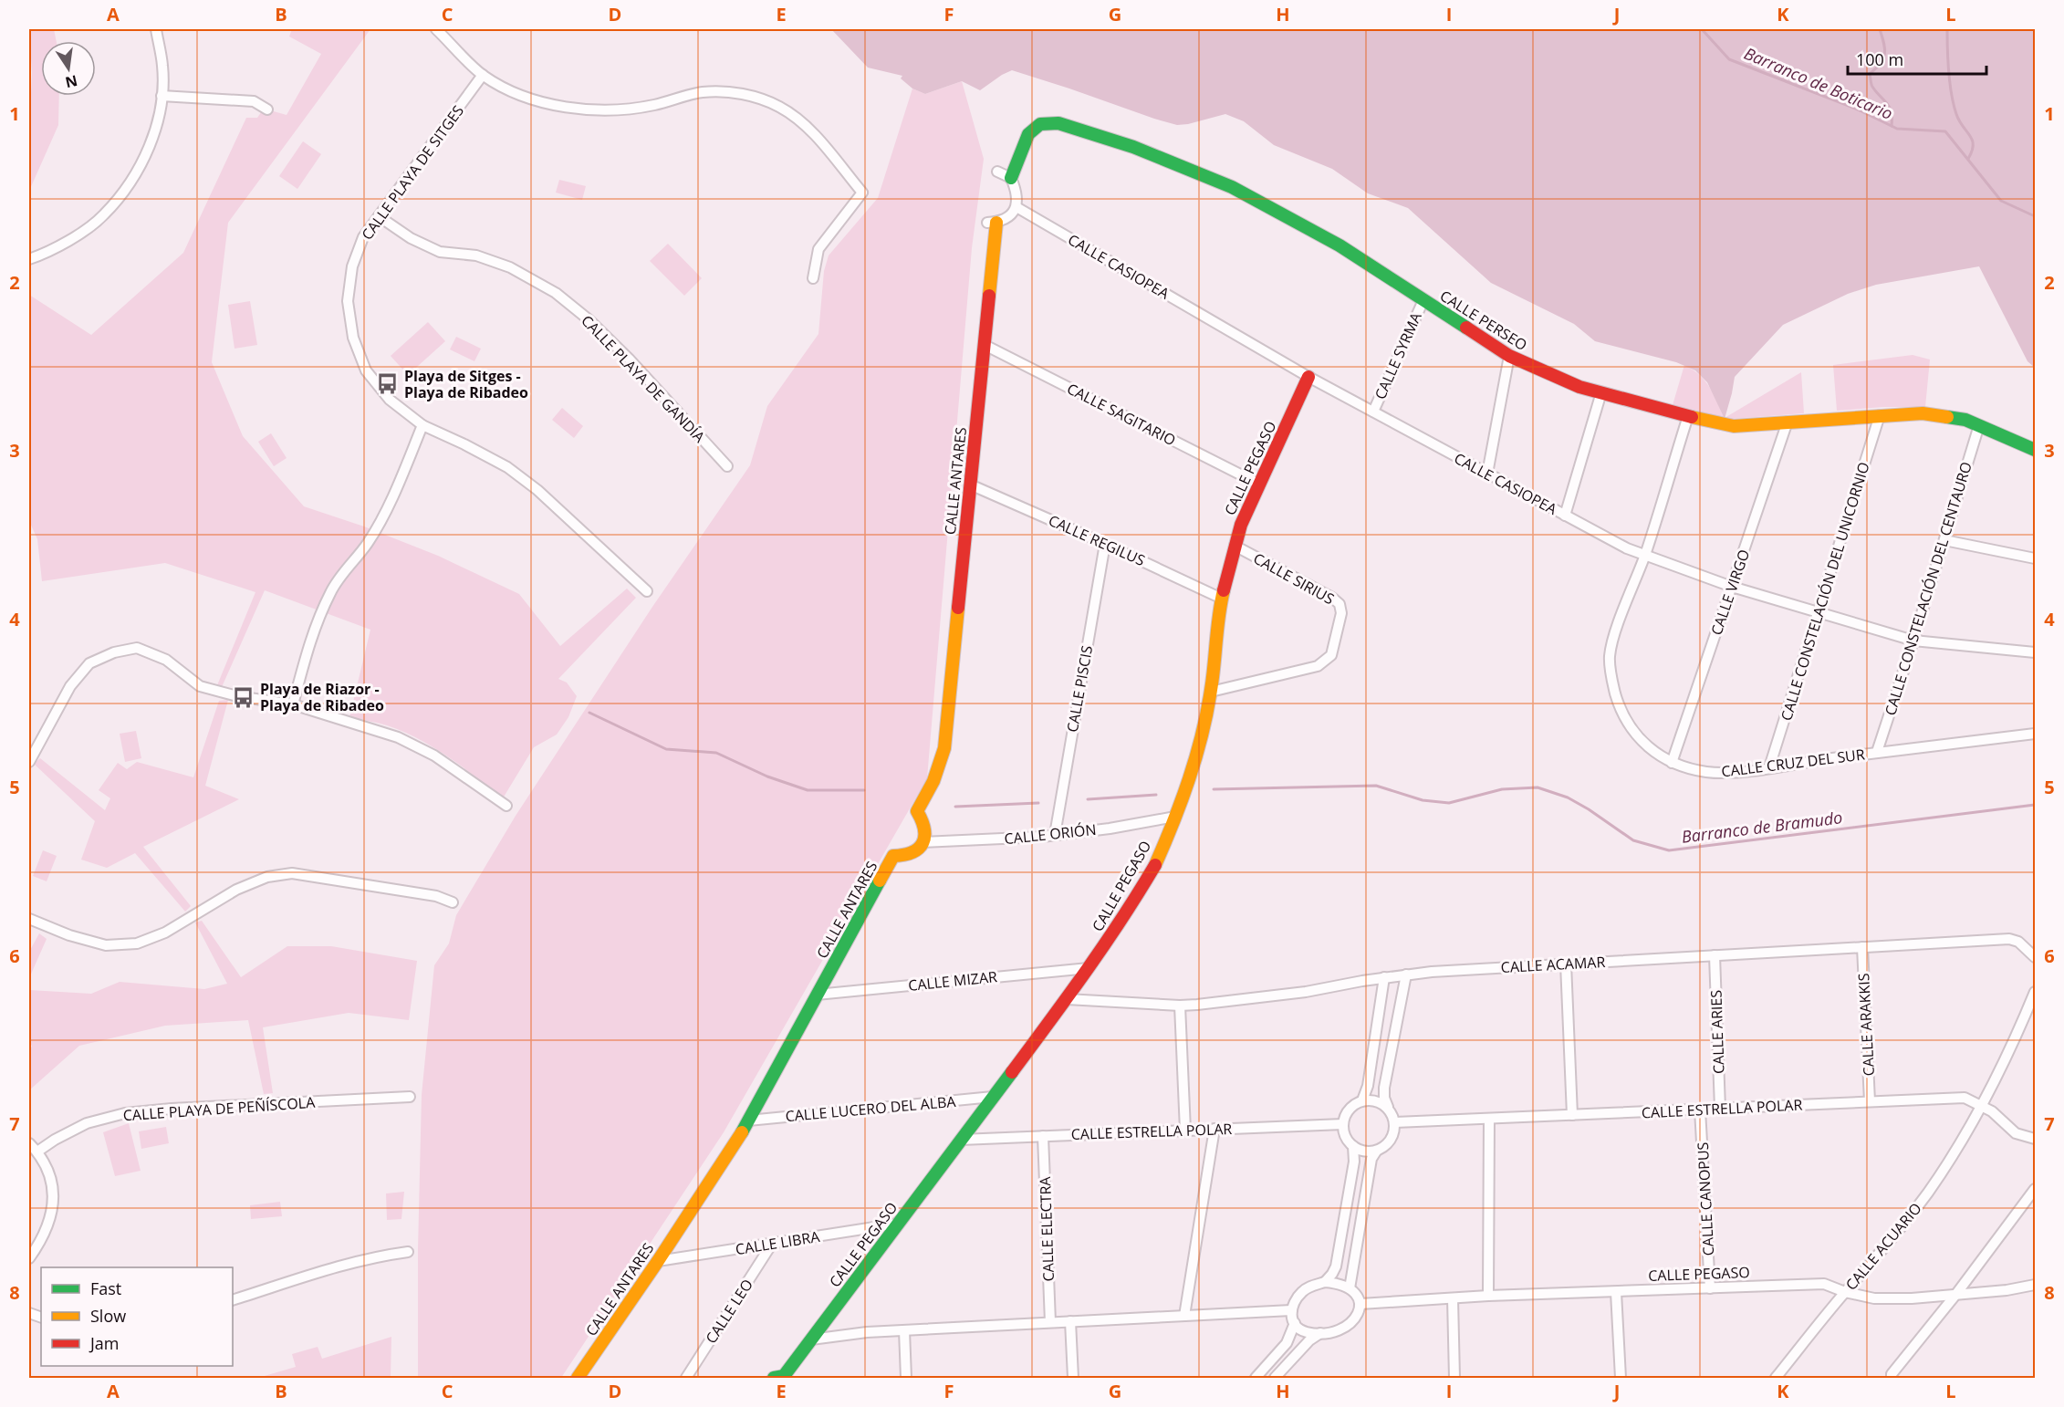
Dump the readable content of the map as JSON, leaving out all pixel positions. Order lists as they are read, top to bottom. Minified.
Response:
{"streets":{"street":["CALLE PLAYA DE SITGES","CALLE CASIOPEA","CALLE PERSEO","CALLE SYRMA","CALLE PLAYA DE GANDÍA","CALLE SAGITARIO","CALLE PEGASO","CALLE ANTARES","CALLE REGILUS","CALLE SIRIUS","CALLE CONSTELACIÓN DEL CENTAURO","CALLE CONSTELACIÓN DEL UNICORNIO","CALLE VIRGO","CALLE PISCIS","CALLE CRUZ DEL SUR","CALLE ORIÓN","CALLE ACAMAR","CALLE MIZAR","CALLE ARAKKIS","CALLE ARIES","CALLE PLAYA DE PEÑÍSCOLA","CALLE LUCERO DEL ALBA","CALLE ESTRELLA POLAR","CALLE CANOPUS","CALLE ELECTRA","CALLE LIBRA","CALLE ACUARIO","CALLE LEO"]},"crossings":[["CALLE PLAYA DE SITGES","CALLE PLAYA DE GANDÍA"],["CALLE CASIOPEA","CALLE SYRMA"],["CALLE CASIOPEA","CALLE PEGASO"],["CALLE CASIOPEA","CALLE ANTARES"],["CALLE CASIOPEA","CALLE CONSTELACIÓN DEL CENTAURO"],["CALLE CASIOPEA","CALLE CONSTELACIÓN DEL UNICORNIO"],["CALLE CASIOPEA","CALLE VIRGO"],["CALLE CASIOPEA","CALLE CRUZ DEL SUR"],["CALLE PERSEO","CALLE SYRMA"],["CALLE PERSEO","CALLE CONSTELACIÓN DEL CENTAURO"],["CALLE PERSEO","CALLE CONSTELACIÓN DEL UNICORNIO"],["CALLE PERSEO","CALLE VIRGO"],["CALLE PERSEO","CALLE CRUZ DEL SUR"],["CALLE SAGITARIO","CALLE PEGASO"],["CALLE SAGITARIO","CALLE ANTARES"],["CALLE PEGASO","CALLE REGILUS"],["CALLE PEGASO","CALLE SIRIUS"],["CALLE PEGASO","CALLE ORIÓN"],["CALLE PEGASO","CALLE ACAMAR"],["CALLE PEGASO","CALLE MIZAR"],["CALLE PEGASO","CALLE LUCERO DEL ALBA"],["CALLE PEGASO","CALLE ESTRELLA POLAR"],["CALLE PEGASO","CALLE CANOPUS"],["CALLE PEGASO","CALLE LIBRA"],["CALLE PEGASO","CALLE ACUARIO"],["CALLE ANTARES","CALLE REGILUS"],["CALLE ANTARES","CALLE ORIÓN"],["CALLE ANTARES","CALLE MIZAR"],["CALLE ANTARES","CALLE LUCERO DEL ALBA"],["CALLE ANTARES","CALLE LIBRA"],["CALLE REGILUS","CALLE PISCIS"],["CALLE CONSTELACIÓN DEL CENTAURO","CALLE CRUZ DEL SUR"],["CALLE CONSTELACIÓN DEL UNICORNIO","CALLE CRUZ DEL SUR"],["CALLE VIRGO","CALLE CRUZ DEL SUR"],["CALLE PISCIS","CALLE ORIÓN"],["CALLE ACAMAR","CALLE ARAKKIS"],["CALLE ACAMAR","CALLE ARIES"],["CALLE ARAKKIS","CALLE ESTRELLA POLAR"],["CALLE ARIES","CALLE ESTRELLA POLAR"],["CALLE ESTRELLA POLAR","CALLE CANOPUS"],["CALLE ESTRELLA POLAR","CALLE ELECTRA"],["CALLE ESTRELLA POLAR","CALLE ACUARIO"],["CALLE LIBRA","CALLE LEO"]],"water":["Barranco de Boticario","Barranco de Bramudo"],"places":{"bus stop":["Playa de Sitges - Playa de Ribadeo","Playa de Riazor - Playa de Ribadeo"]},"legend":["Fast","Slow","Jam"],"scale_bar":"100 m","north":"bottom","grid":{"columns":["A","B","C","D","E","F","G","H","I","J","K","L"],"rows":["1","2","3","4","5","6","7","8"]}}
